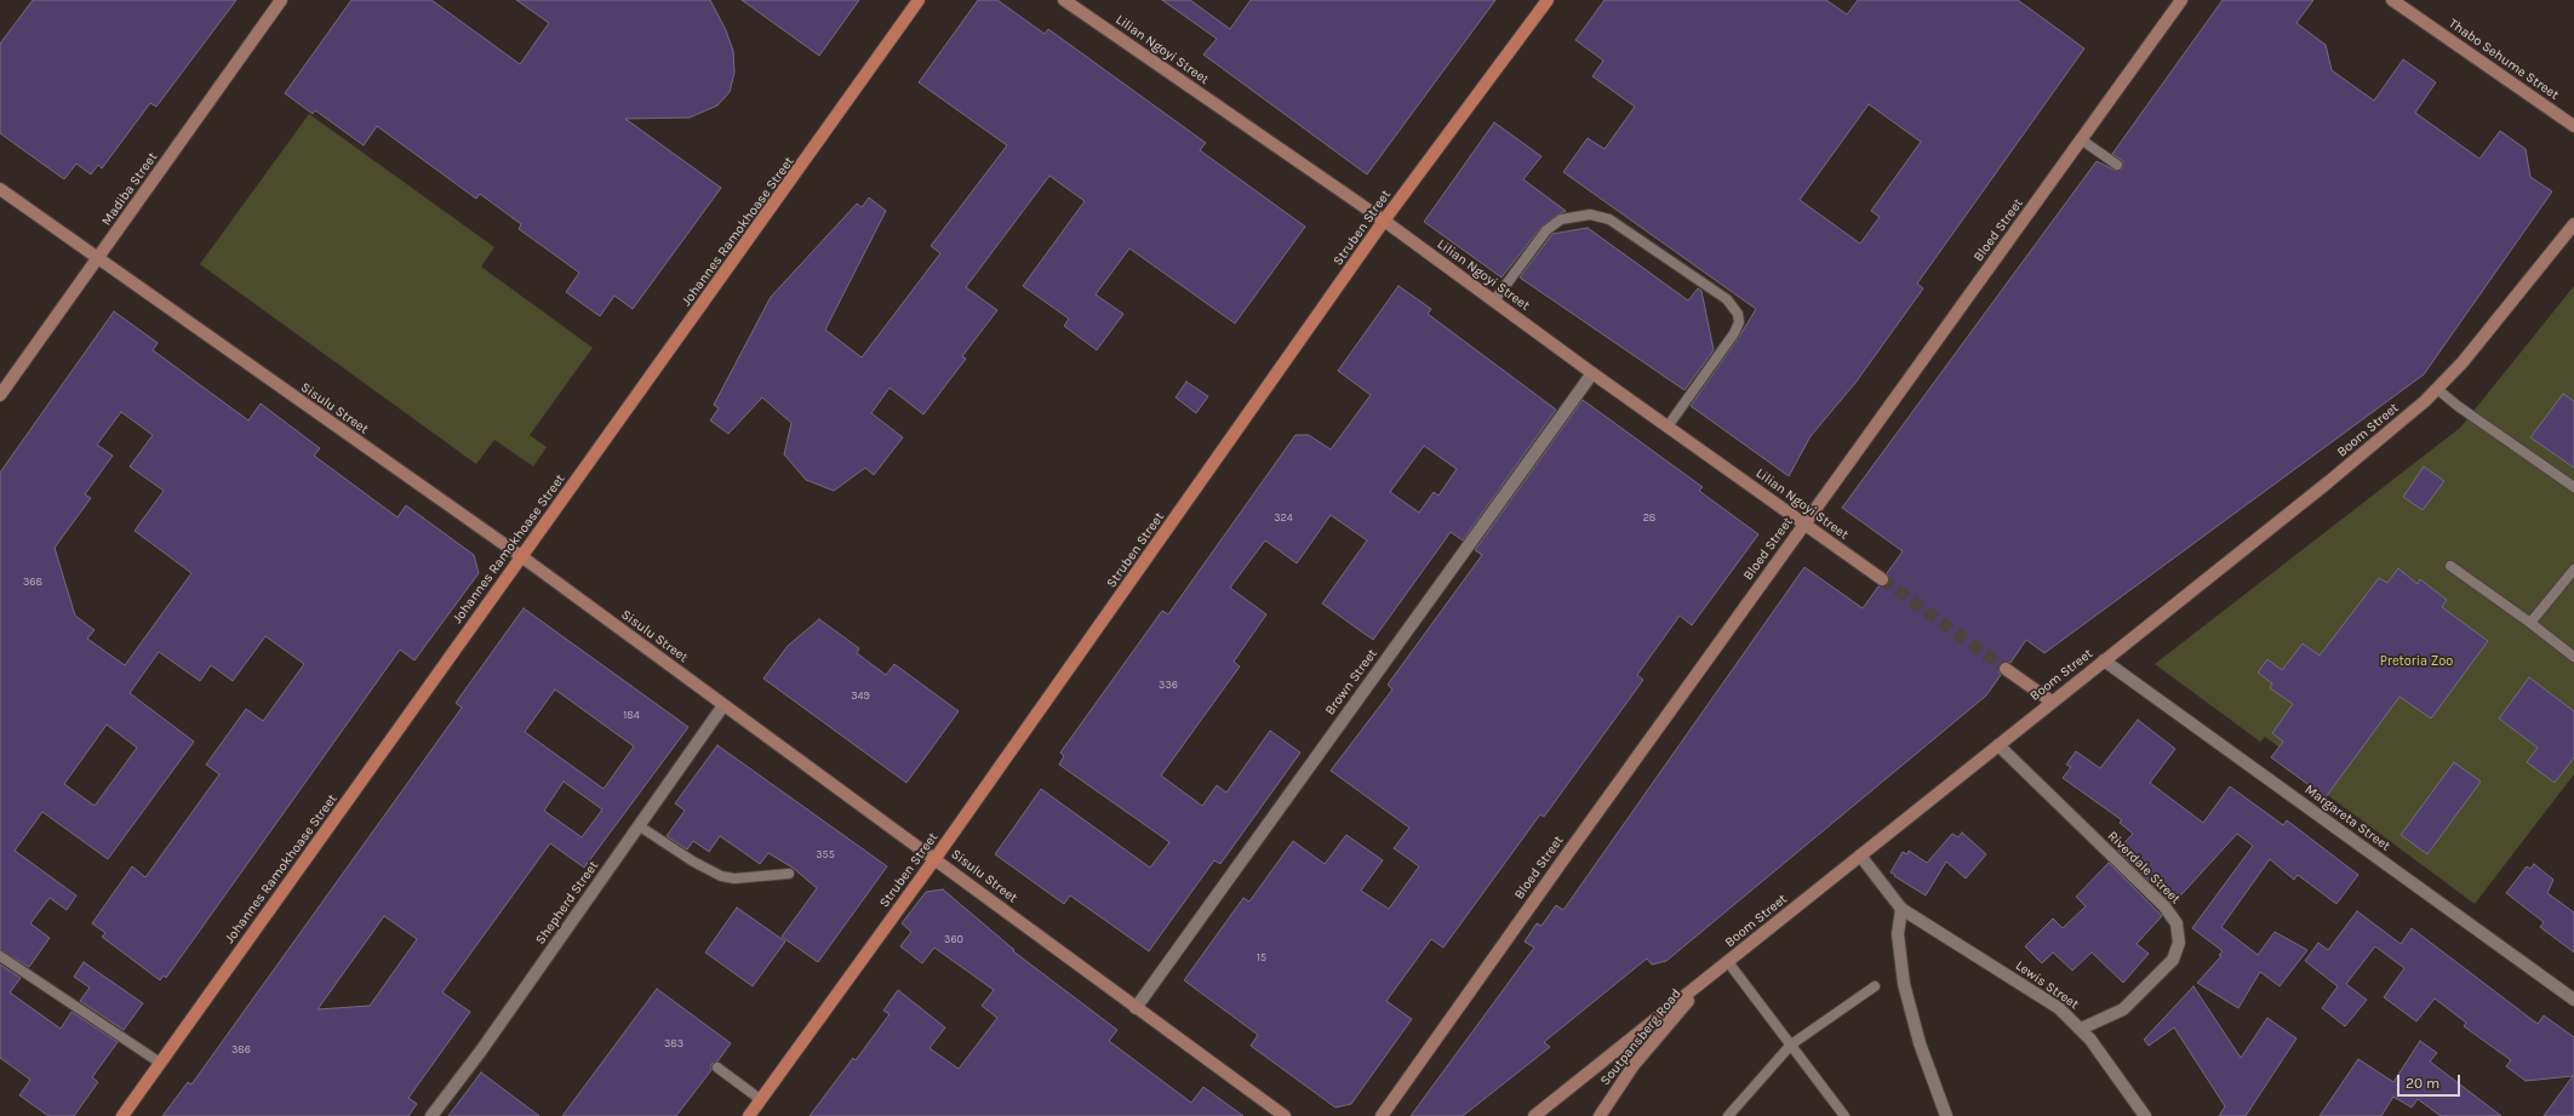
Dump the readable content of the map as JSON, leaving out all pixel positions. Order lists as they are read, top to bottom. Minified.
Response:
{"streets":{"main road":["Lilian Ngoyi Street","Thabo Sehume Street","Madiba Street","Struben Street","Bloed Street","Johannes Ramokhoase Street","Sisulu Street","Boom Street","Soutpansberg Road"],"street":["Brown Street","Margareta Street","Riverdale Street","Shepherd Street","Lewis Street"]},"crossings":[["Lilian Ngoyi Street","Struben Street"],["Lilian Ngoyi Street","Bloed Street"],["Lilian Ngoyi Street","Brown Street"],["Madiba Street","Sisulu Street"],["Struben Street","Sisulu Street"],["Johannes Ramokhoase Street","Sisulu Street"],["Sisulu Street","Brown Street"],["Sisulu Street","Shepherd Street"],["Boom Street","Margareta Street"],["Boom Street","Riverdale Street"],["Boom Street","Lewis Street"],["Boom Street","Soutpansberg Road"],["Riverdale Street","Lewis Street"]],"parks":["Pretoria Zoo"],"house_numbers":["324","28","368","336","349","184","355","360","15","383","386"],"scale_bar":"20 m"}
